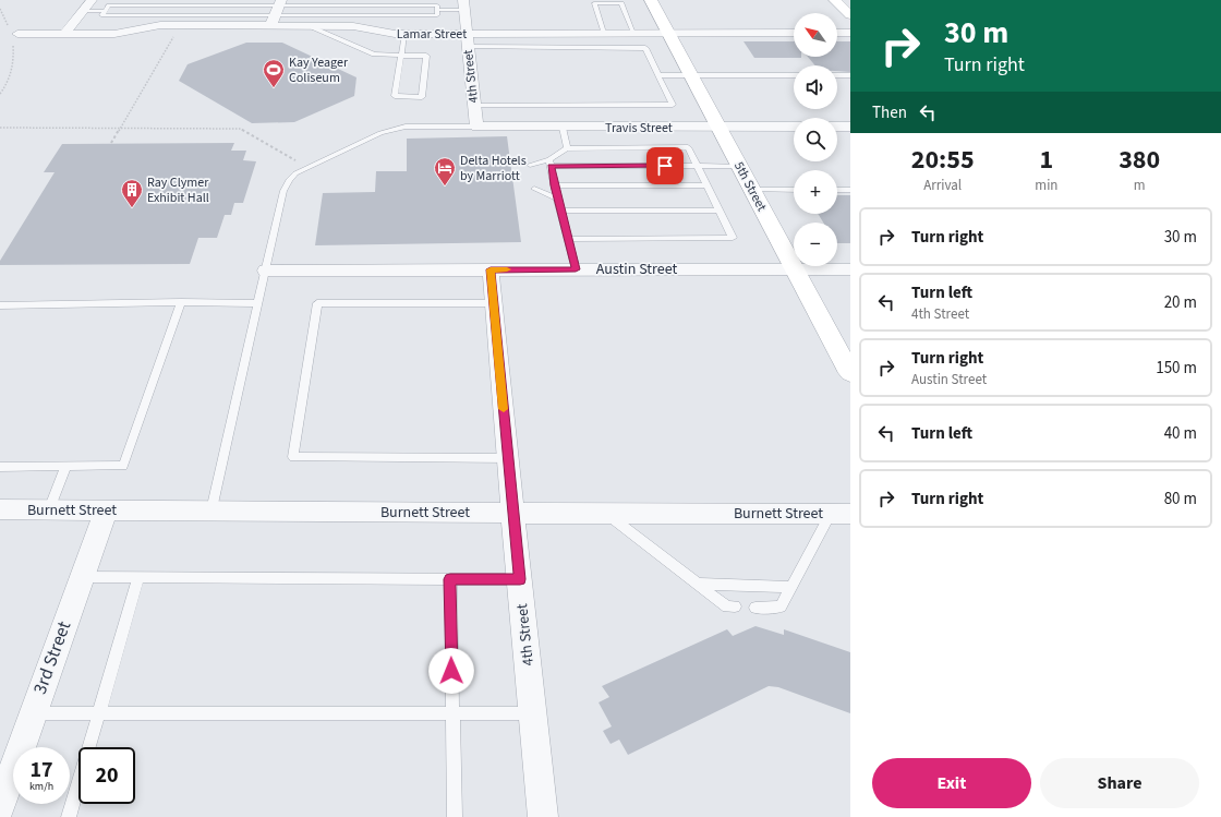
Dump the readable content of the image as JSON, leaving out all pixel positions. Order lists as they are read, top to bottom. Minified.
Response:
{"streets":{"main road":["5th Street"],"street":["Lamar Street","4th Street","Travis Street","Austin Street","Burnett Street","3rd Street"]},"crossings":[["Lamar Street","4th Street"],["Lamar Street","5th Street"],["4th Street","Travis Street"],["4th Street","Austin Street"],["4th Street","Burnett Street"],["Travis Street","5th Street"],["5th Street","Austin Street"],["Burnett Street","3rd Street"]],"places":{"sports":["Kay Yeager Coliseum"],"hotel":["Delta Hotels by Marriott"],"building":["Ray Clymer Exhibit Hall"]},"north":"top left","page":{"turn":["30 m","Turn right"],"map_buttons":["+","−"],"then":"Then","eta":["20:55","Arrival","1","min","380","m"],"list":[{"name":"Turn right","value":"30 m"},{"name":"Turn left","note":"4th Street","value":"20 m"},{"name":"Turn right","note":"Austin Street","value":"150 m"},{"name":"Turn left","value":"40 m"},{"name":"Turn right","value":"80 m"}],"speed":"17 km/h","limit":"20","buttons":["Exit","Share"]}}
